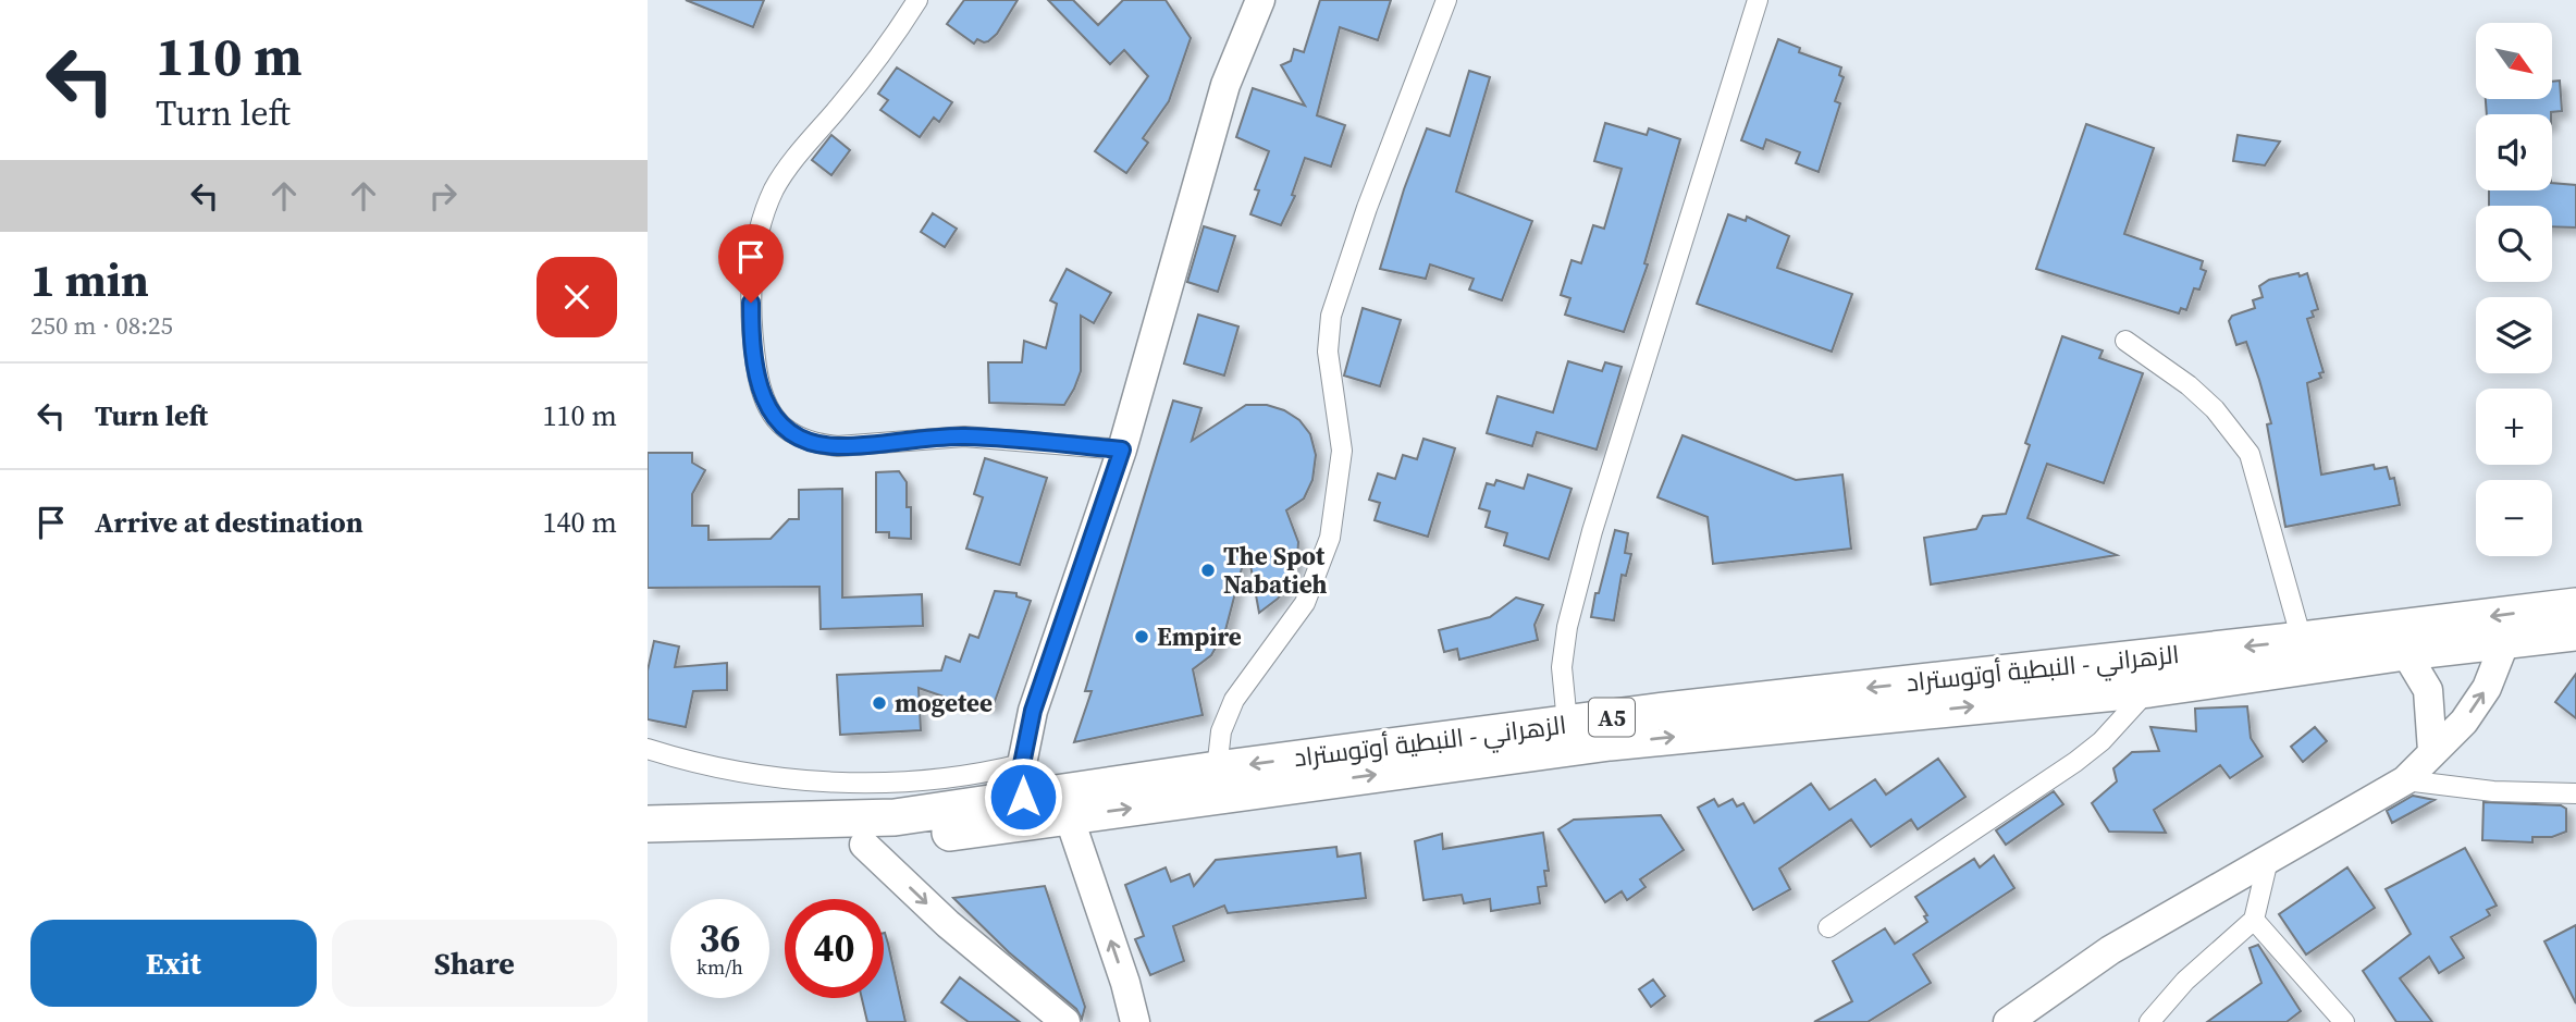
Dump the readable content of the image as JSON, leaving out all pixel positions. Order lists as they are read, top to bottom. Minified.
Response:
{"streets":{"highway":["الزهراني - النبطية أوتوستراد","A5"]},"places":["The Spot Nabatieh","Empire","mogetee"],"north":"bottom right","page":{"turn":["110 m","Turn left"],"map_buttons":["+","−"],"heading":["1 min","250 m · 08:25"],"list":[{"name":"Turn left","value":"110 m"},{"name":"Arrive at destination","value":"140 m"}],"speed":"36 km/h","limit":"40","buttons":["Exit","Share"]}}
